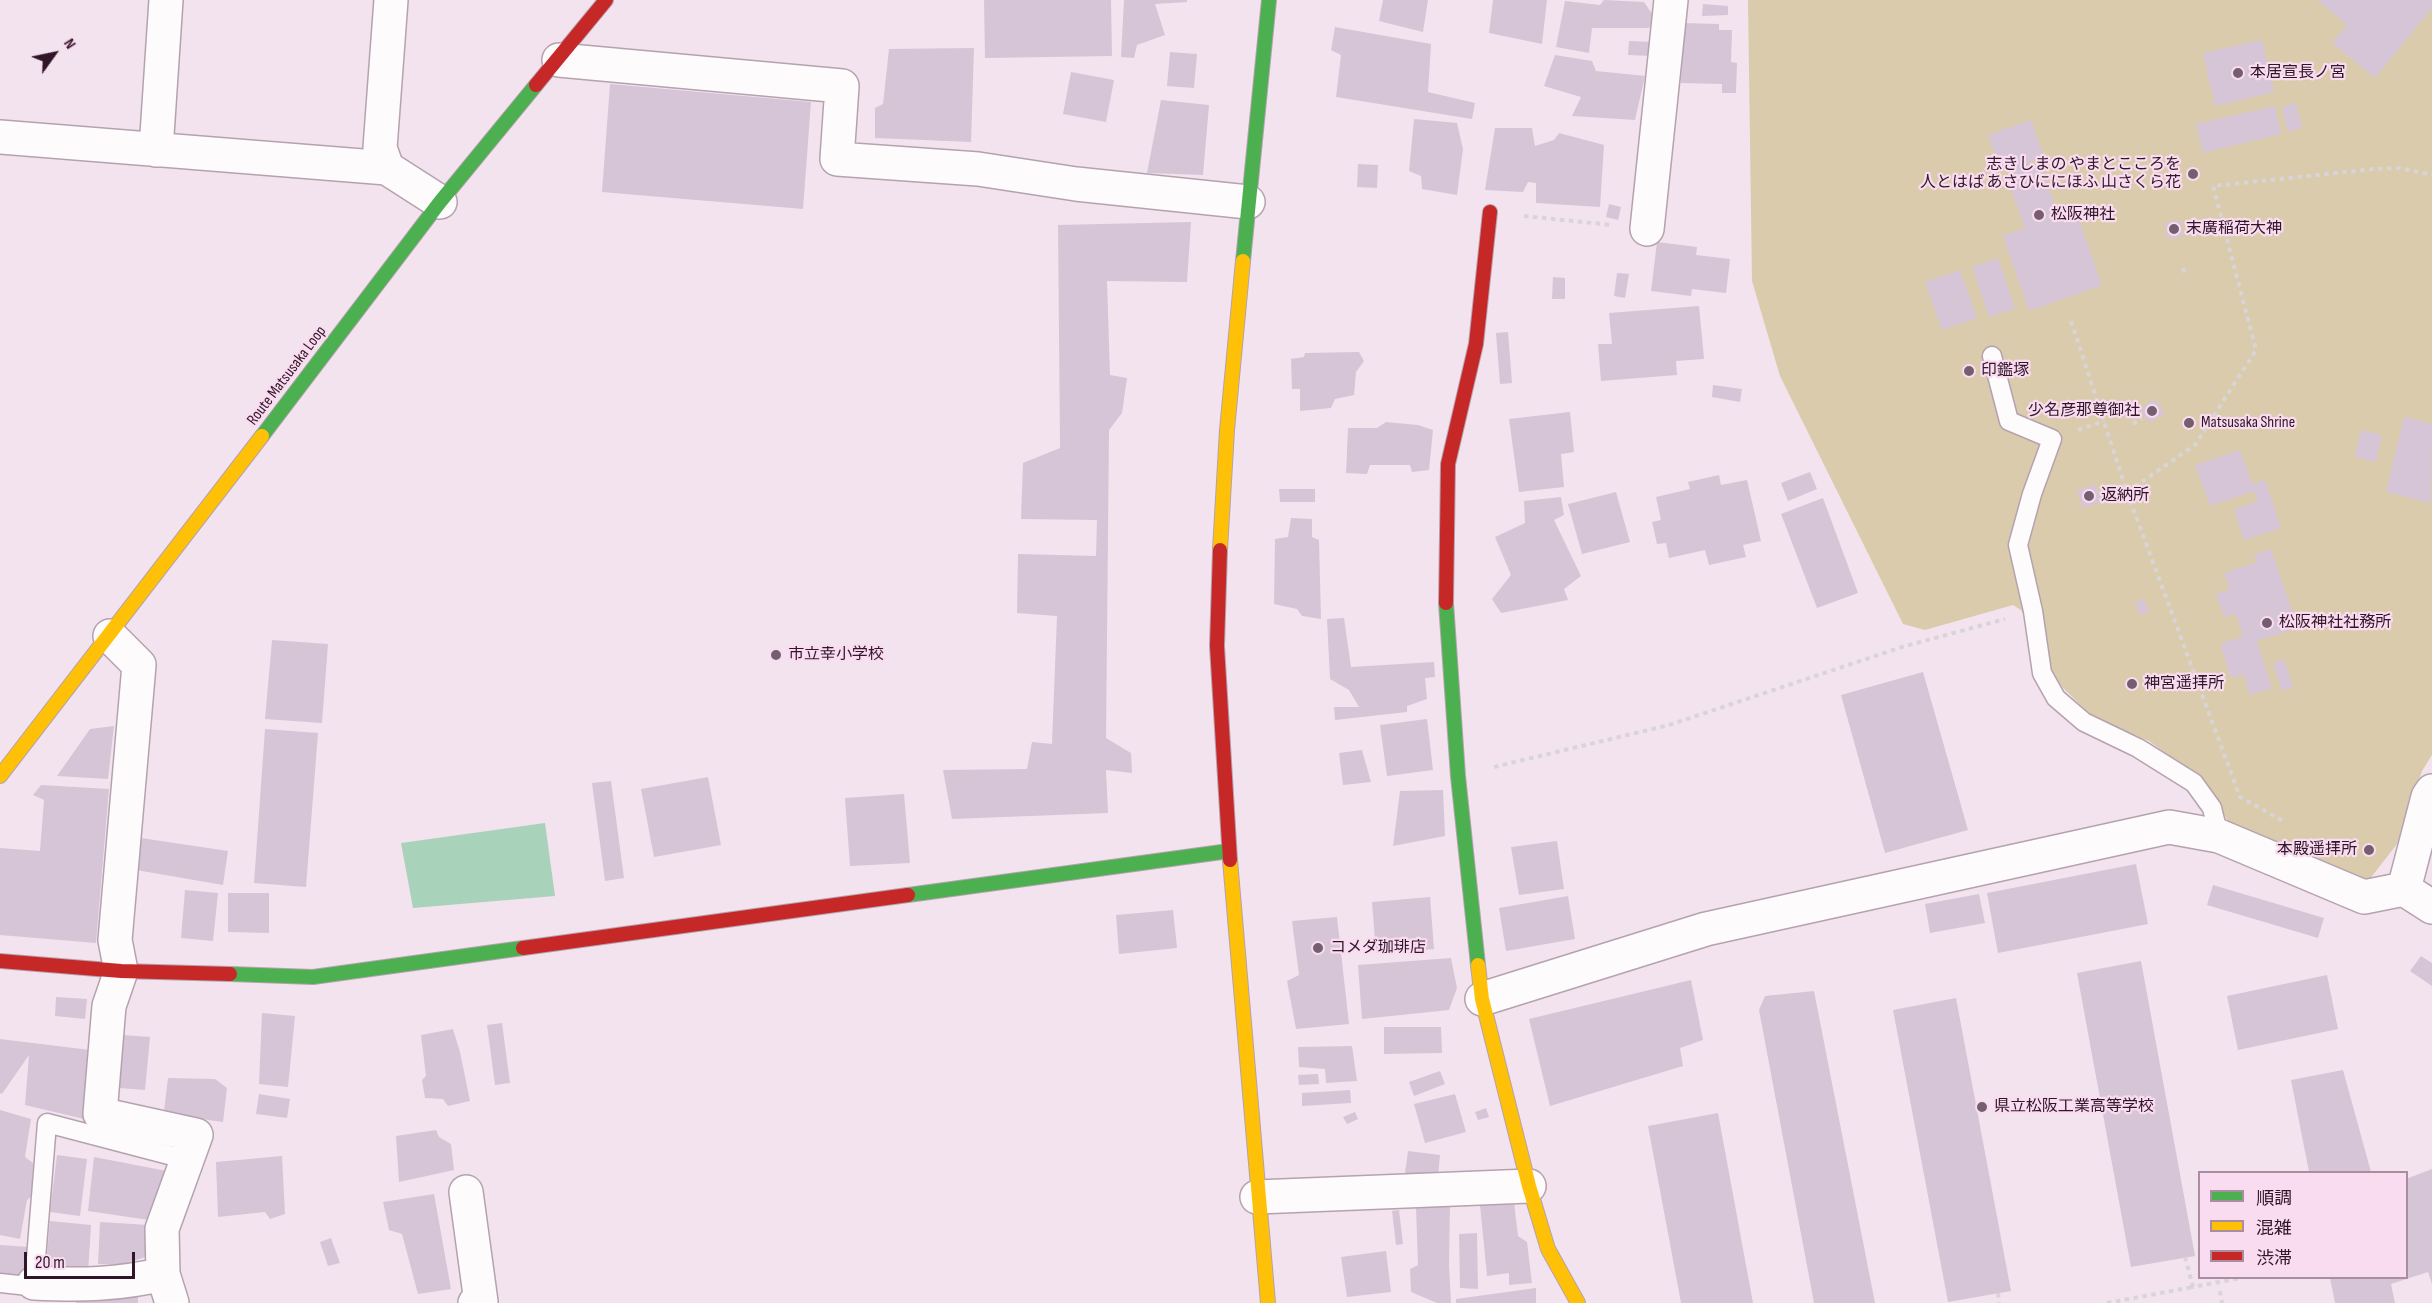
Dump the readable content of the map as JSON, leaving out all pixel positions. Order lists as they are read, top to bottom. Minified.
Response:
{"streets":{"street":["Route Matsusaka Loop"]},"places":["本居宣長ノ宮","志きしまの やまとこころを 人とはば あさひににほふ 山さくら花","松阪神社","末廣稲荷大神","印鑑塚","少名彦那尊御社","Matsusaka Shrine","返納所","松阪神社社務所","市立幸小学校","神宮遥拝所","本殿遥拝所","コメダ珈琲店","県立松阪工業高等学校"],"legend":["順調","混雑","渋滞"],"scale_bar":"20 m","north":"top right"}
